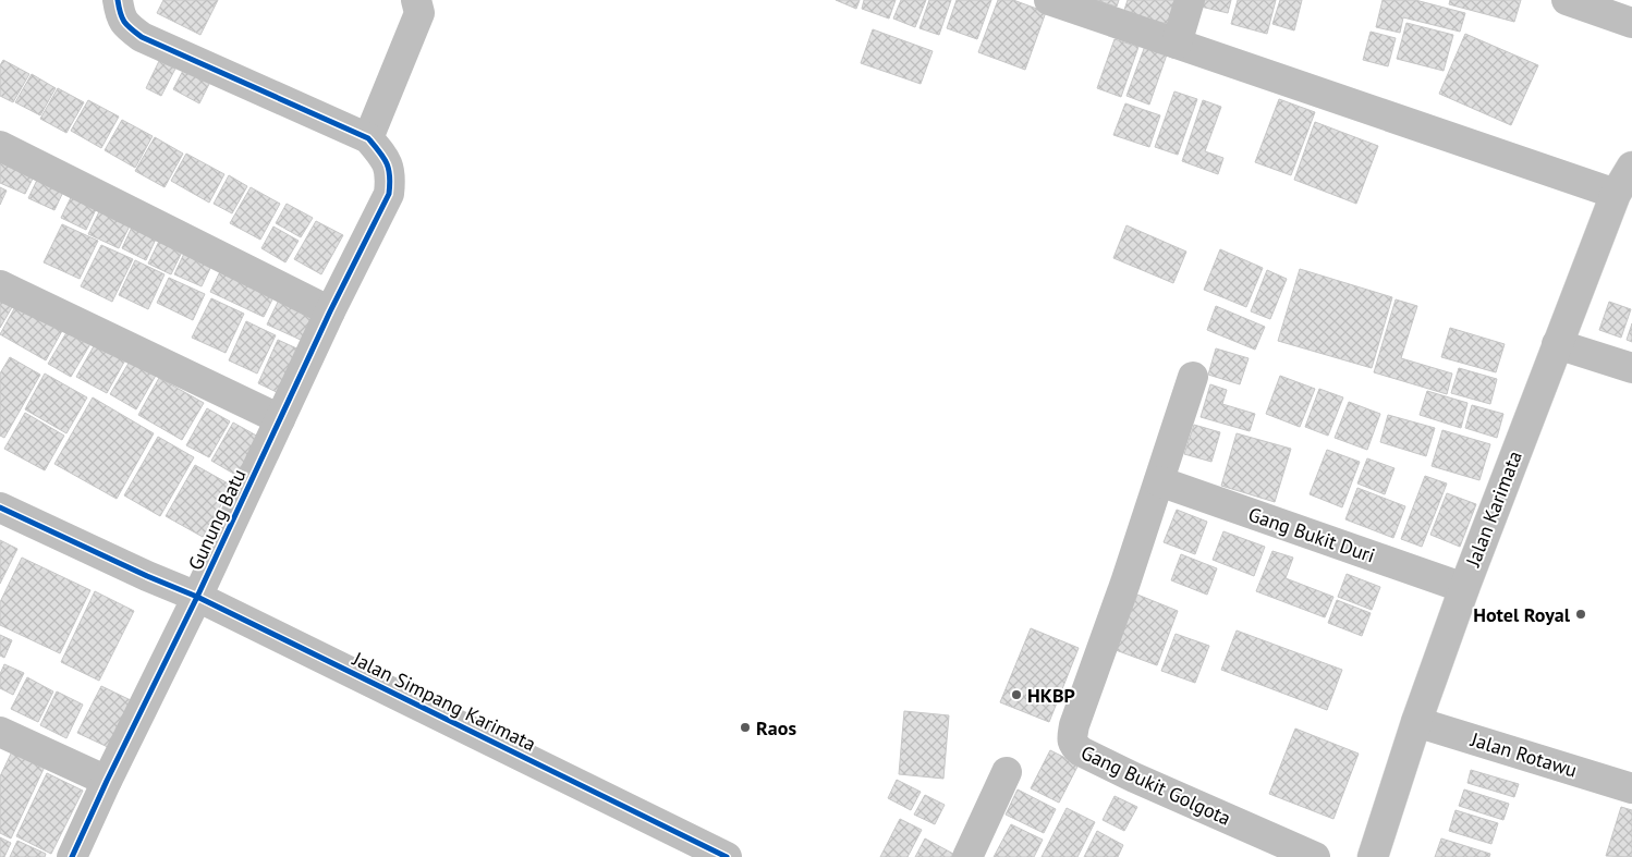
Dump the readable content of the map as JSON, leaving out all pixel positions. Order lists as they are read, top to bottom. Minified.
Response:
{"streets":{"street":["Jalan Karimata","Gunung Batu","Gang Bukit Duri","Jalan Simpang Karimata","Jalan Rotawu","Gang Bukit Golgota"]},"crossings":[["Jalan Karimata","Gang Bukit Duri"],["Jalan Karimata","Jalan Rotawu"],["Gunung Batu","Jalan Simpang Karimata"],["Gang Bukit Duri","Gang Bukit Golgota"]],"places":["Hotel Royal","HKBP","Raos"]}
